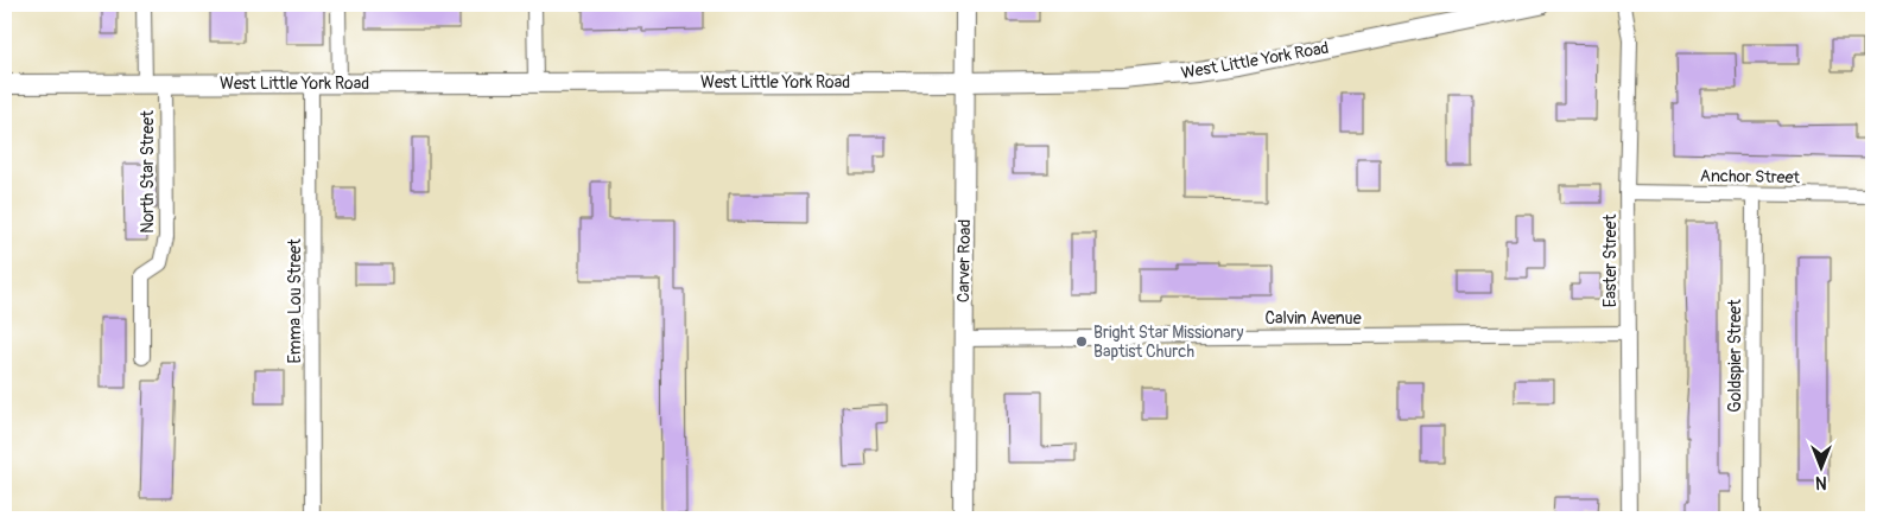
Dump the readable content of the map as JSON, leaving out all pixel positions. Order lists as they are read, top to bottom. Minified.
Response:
{"streets":{"street":["West Little York Road","North Star Street","Anchor Street","Carver Road","Easter Street","Emma Lou Street","Calvin Avenue","Goldspier Street"]},"crossings":[["West Little York Road","North Star Street"],["West Little York Road","Carver Road"],["West Little York Road","Emma Lou Street"],["Anchor Street","Easter Street"],["Anchor Street","Goldspier Street"],["Carver Road","Calvin Avenue"],["Easter Street","Calvin Avenue"]],"places":["Bright Star Missionary Baptist Church"],"north":"bottom"}
